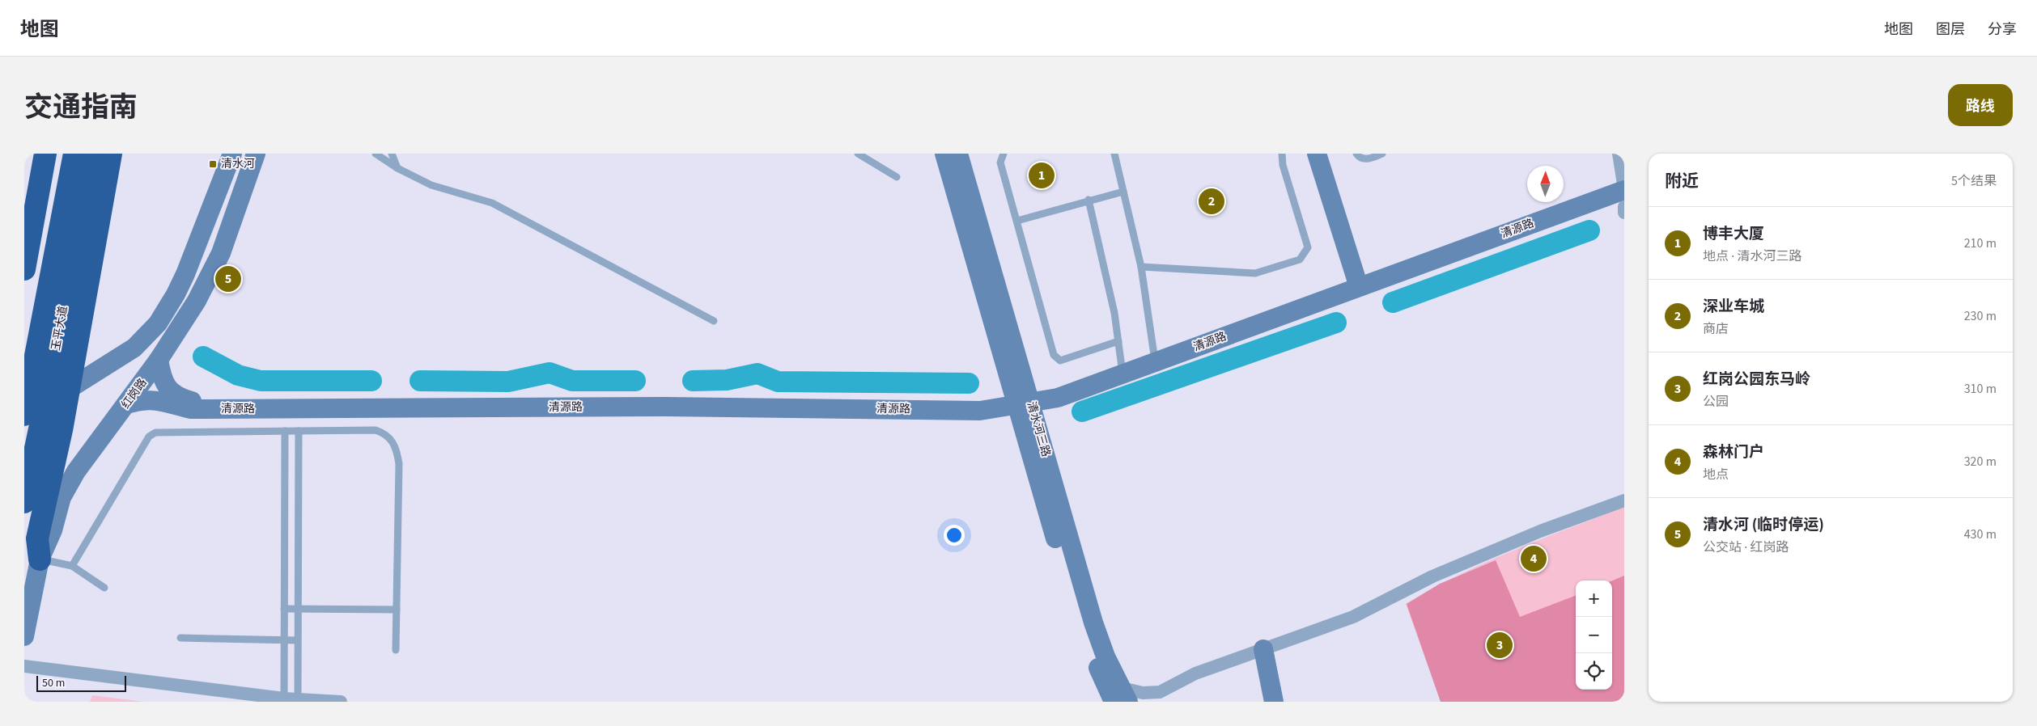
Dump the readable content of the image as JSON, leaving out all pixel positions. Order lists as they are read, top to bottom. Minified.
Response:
{"streets":{"highway":["玉平大道"],"street":["清源路","红岗路","清水河三路"]},"crossings":[["清源路","红岗路"],["清源路","清水河三路"]],"places":{"transit":["清水河"]},"scale_bar":"50 m","north":"top","page":{"header":"地图","nav":["地图","图层","分享"],"title":"交通指南","buttons":"路线","heading":["附近","5个结果"],"pins":["1","2","5","4","3"],"list":[{"mark":"1","name":"博丰大厦","note":"地点 · 清水河三路","value":"210 m"},{"mark":"2","name":"深业车城","note":"商店","value":"230 m"},{"mark":"3","name":"红岗公园东马岭","note":"公园","value":"310 m"},{"mark":"4","name":"森林门户","note":"地点","value":"320 m"},{"mark":"5","name":"清水河 (临时停运)","note":"公交站 · 红岗路","value":"430 m"}],"map_buttons":["+","−"],"scale":"50 m"}}
